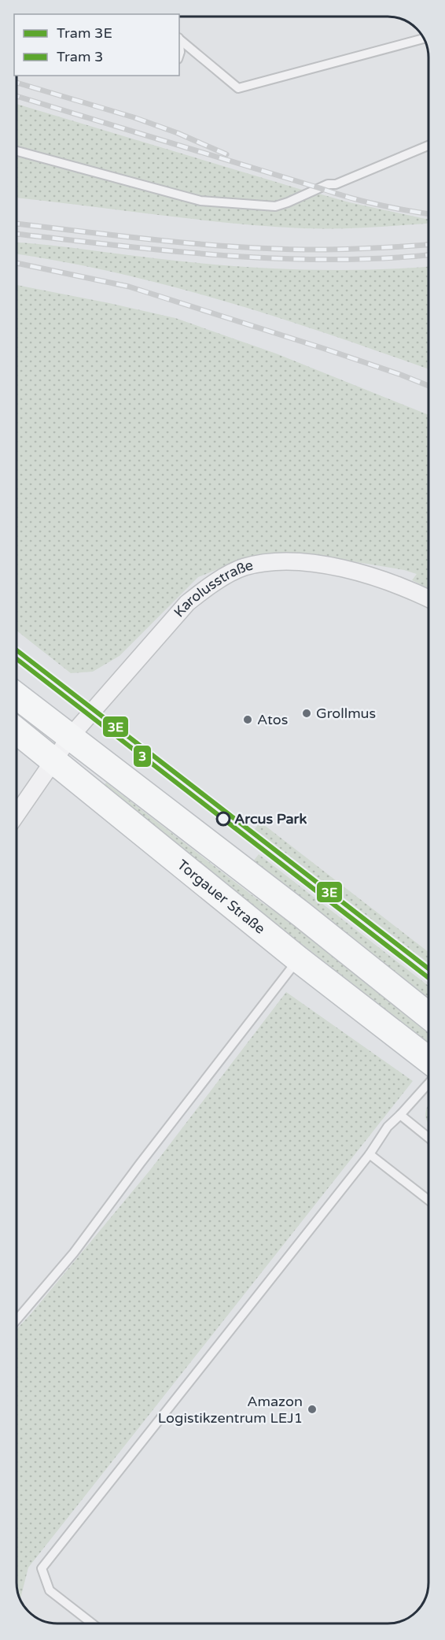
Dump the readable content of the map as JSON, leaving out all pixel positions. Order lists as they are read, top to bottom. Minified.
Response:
{"streets":{"main road":["Torgauer Straße"],"street":["Karolusstraße"]},"crossings":[["Karolusstraße","Torgauer Straße"]],"places":["Grollmus","Atos","Arcus Park","Amazon Logistikzentrum LEJ1"],"lines":["tram line 3E","tram line 3"],"legend":["Tram 3E","Tram 3"]}
